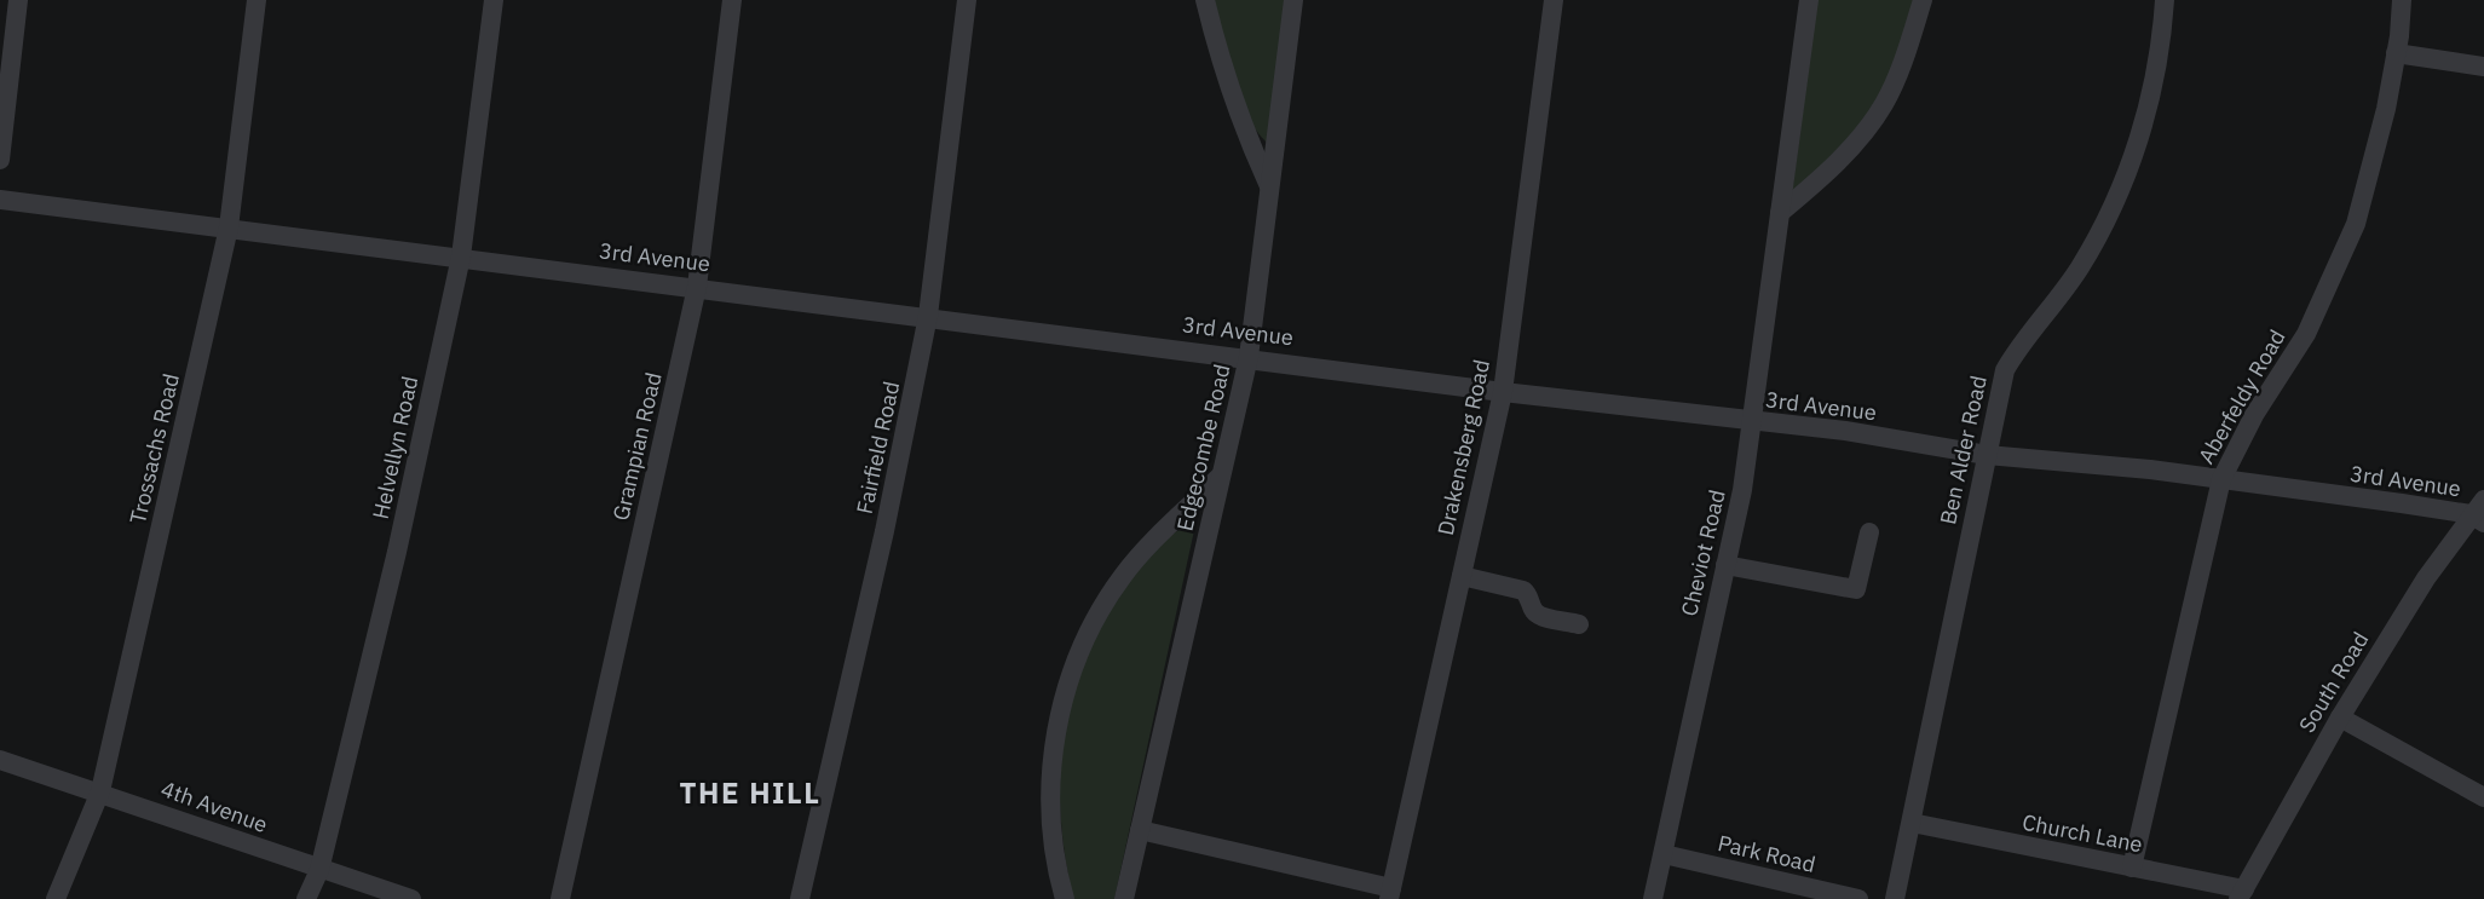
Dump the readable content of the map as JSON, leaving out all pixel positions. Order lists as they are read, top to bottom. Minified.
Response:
{"streets":{"street":["3rd Avenue","Aberfeldy Road","Grampian Road","Helvellyn Road","Fairfield Road","Edgecombe Road","Drakensberg Road","Trossachs Road","Ben Alder Road","Cheviot Road","South Road","4th Avenue","Church Lane","Park Road"]},"crossings":[["3rd Avenue","Aberfeldy Road"],["3rd Avenue","Grampian Road"],["3rd Avenue","Helvellyn Road"],["3rd Avenue","Fairfield Road"],["3rd Avenue","Edgecombe Road"],["3rd Avenue","Drakensberg Road"],["3rd Avenue","Trossachs Road"],["3rd Avenue","Ben Alder Road"],["3rd Avenue","Cheviot Road"],["3rd Avenue","South Road"],["Aberfeldy Road","Church Lane"],["Helvellyn Road","4th Avenue"],["Trossachs Road","4th Avenue"],["Ben Alder Road","Church Lane"],["Cheviot Road","Park Road"],["South Road","Church Lane"]],"districts":["THE HILL"]}
